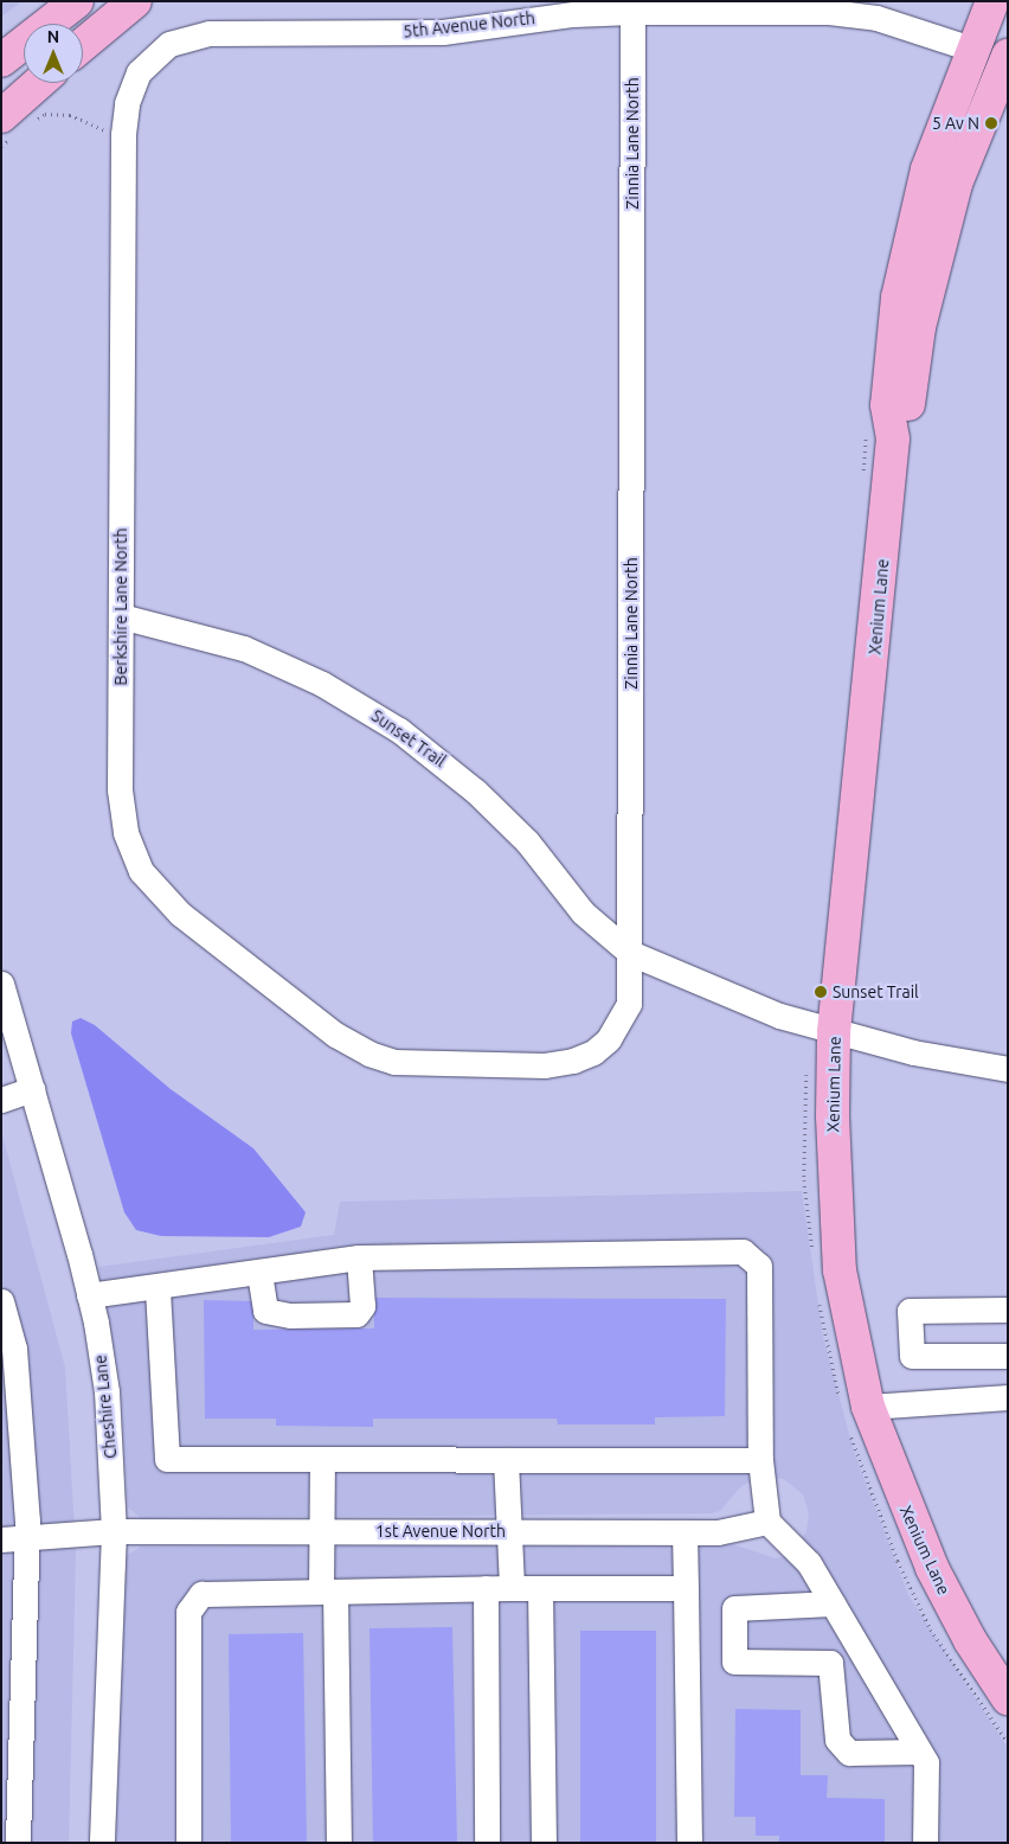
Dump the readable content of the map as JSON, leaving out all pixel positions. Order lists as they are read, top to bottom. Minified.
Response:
{"streets":{"main road":["Xenium Lane"],"street":["5th Avenue North","Zinnia Lane North","Berkshire Lane North","Sunset Trail","Cheshire Lane","1st Avenue North"]},"crossings":[["5th Avenue North","Zinnia Lane North"],["5th Avenue North","Berkshire Lane North"],["5th Avenue North","Xenium Lane"],["Zinnia Lane North","Berkshire Lane North"],["Zinnia Lane North","Sunset Trail"],["Berkshire Lane North","Sunset Trail"],["Xenium Lane","Sunset Trail"],["Cheshire Lane","1st Avenue North"]],"places":["5 Av N","Sunset Trail"],"north":"top"}
